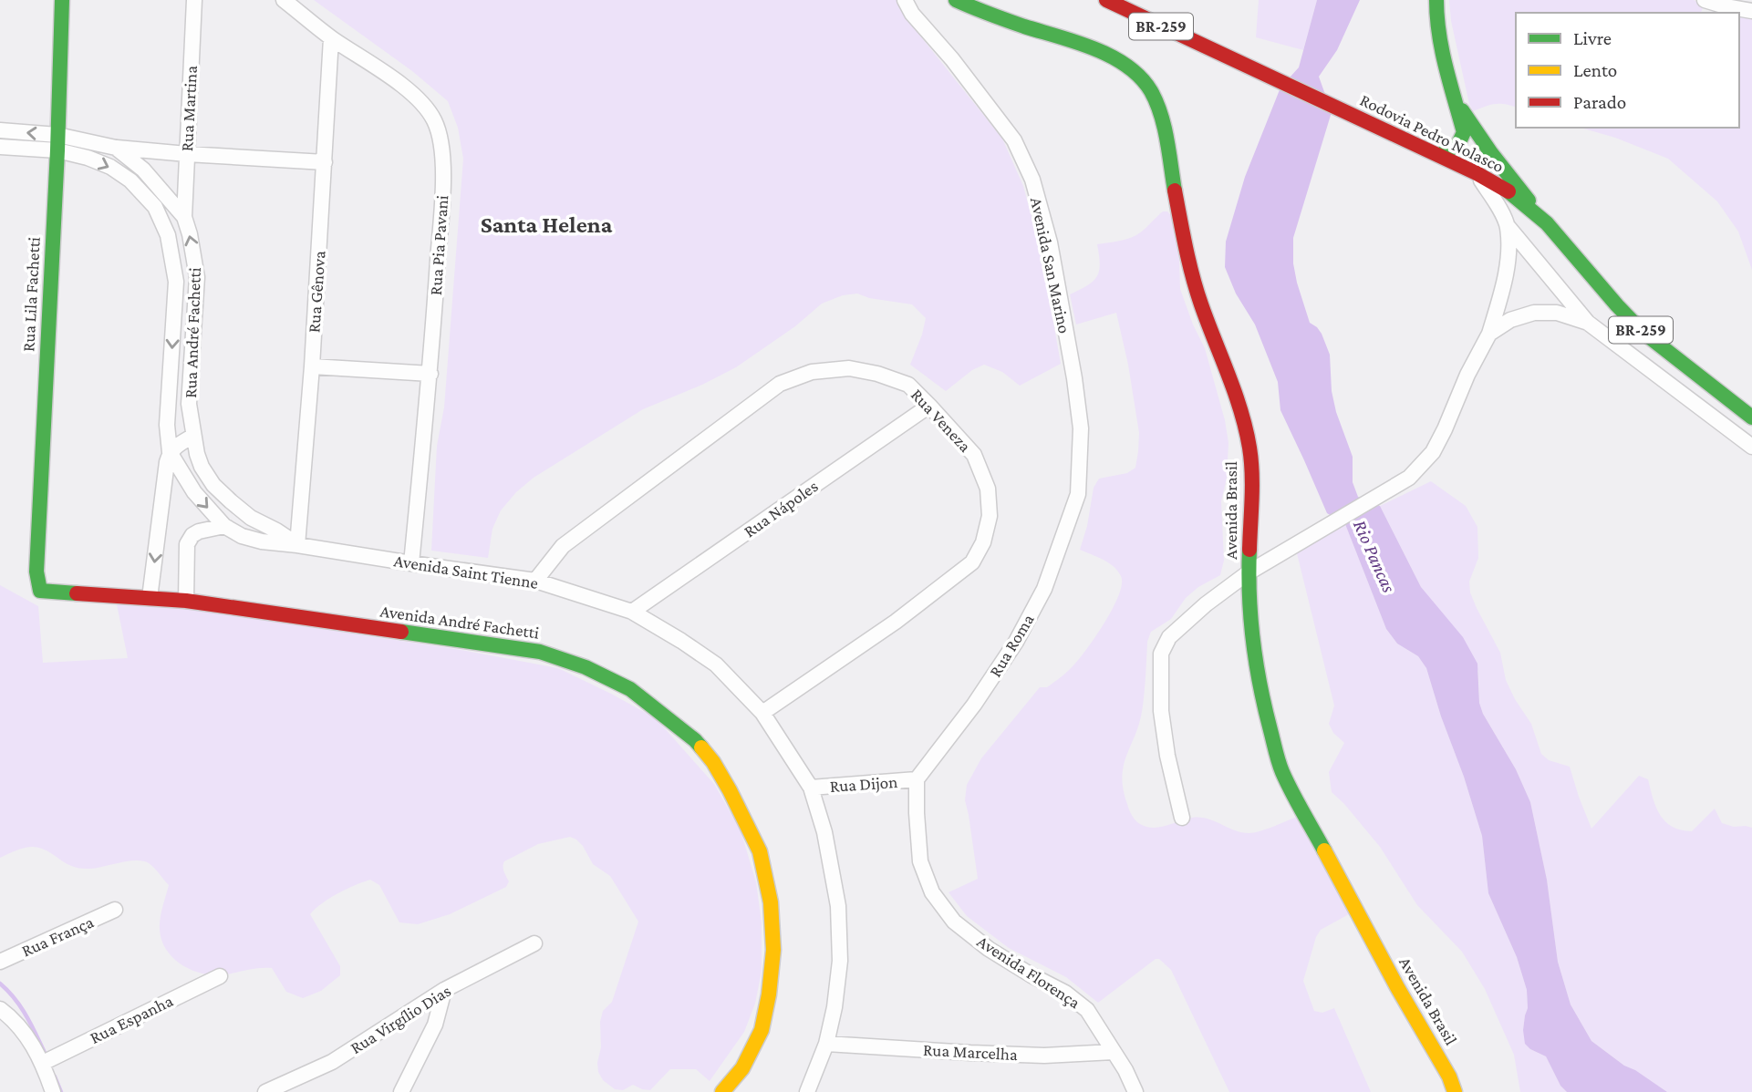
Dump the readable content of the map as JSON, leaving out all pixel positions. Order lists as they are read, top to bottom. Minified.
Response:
{"streets":{"main road":["BR-259","Rodovia Pedro Nolasco","Rua Lila Fachetti","Avenida Brasil","Avenida André Fachetti"],"street":["Rua Martina","Rua Pia Pavani","Avenida San Marino","Rua Gênova","Rua André Fachetti","Rua Veneza","Rua Nápoles","Avenida Saint Tienne","Rua Roma","Rua Dijon","Rua França","Avenida Florença","Rua Espanha","Rua Virgílio Dias","Rua Marcelha"]},"crossings":[["Rua Martina","Rua André Fachetti"],["Rua Pia Pavani","Rua Gênova"],["Rua Pia Pavani","Avenida Saint Tienne"],["Avenida San Marino","Rua Roma"],["Rua Gênova","Avenida Saint Tienne"],["Rua Lila Fachetti","Rua André Fachetti"],["Rua Lila Fachetti","Avenida André Fachetti"],["Rua André Fachetti","Avenida Saint Tienne"],["Rua Veneza","Rua Nápoles"],["Rua Veneza","Avenida Saint Tienne"],["Rua Nápoles","Avenida Saint Tienne"],["Avenida Saint Tienne","Rua Dijon"],["Avenida Saint Tienne","Rua Marcelha"],["Rua Roma","Rua Dijon"],["Rua Roma","Avenida Florença"],["Rua Dijon","Avenida Florença"],["Avenida Florença","Rua Marcelha"]],"districts":["Santa Helena"],"water":["Rio Pancas"],"legend":["Livre","Lento","Parado"]}
